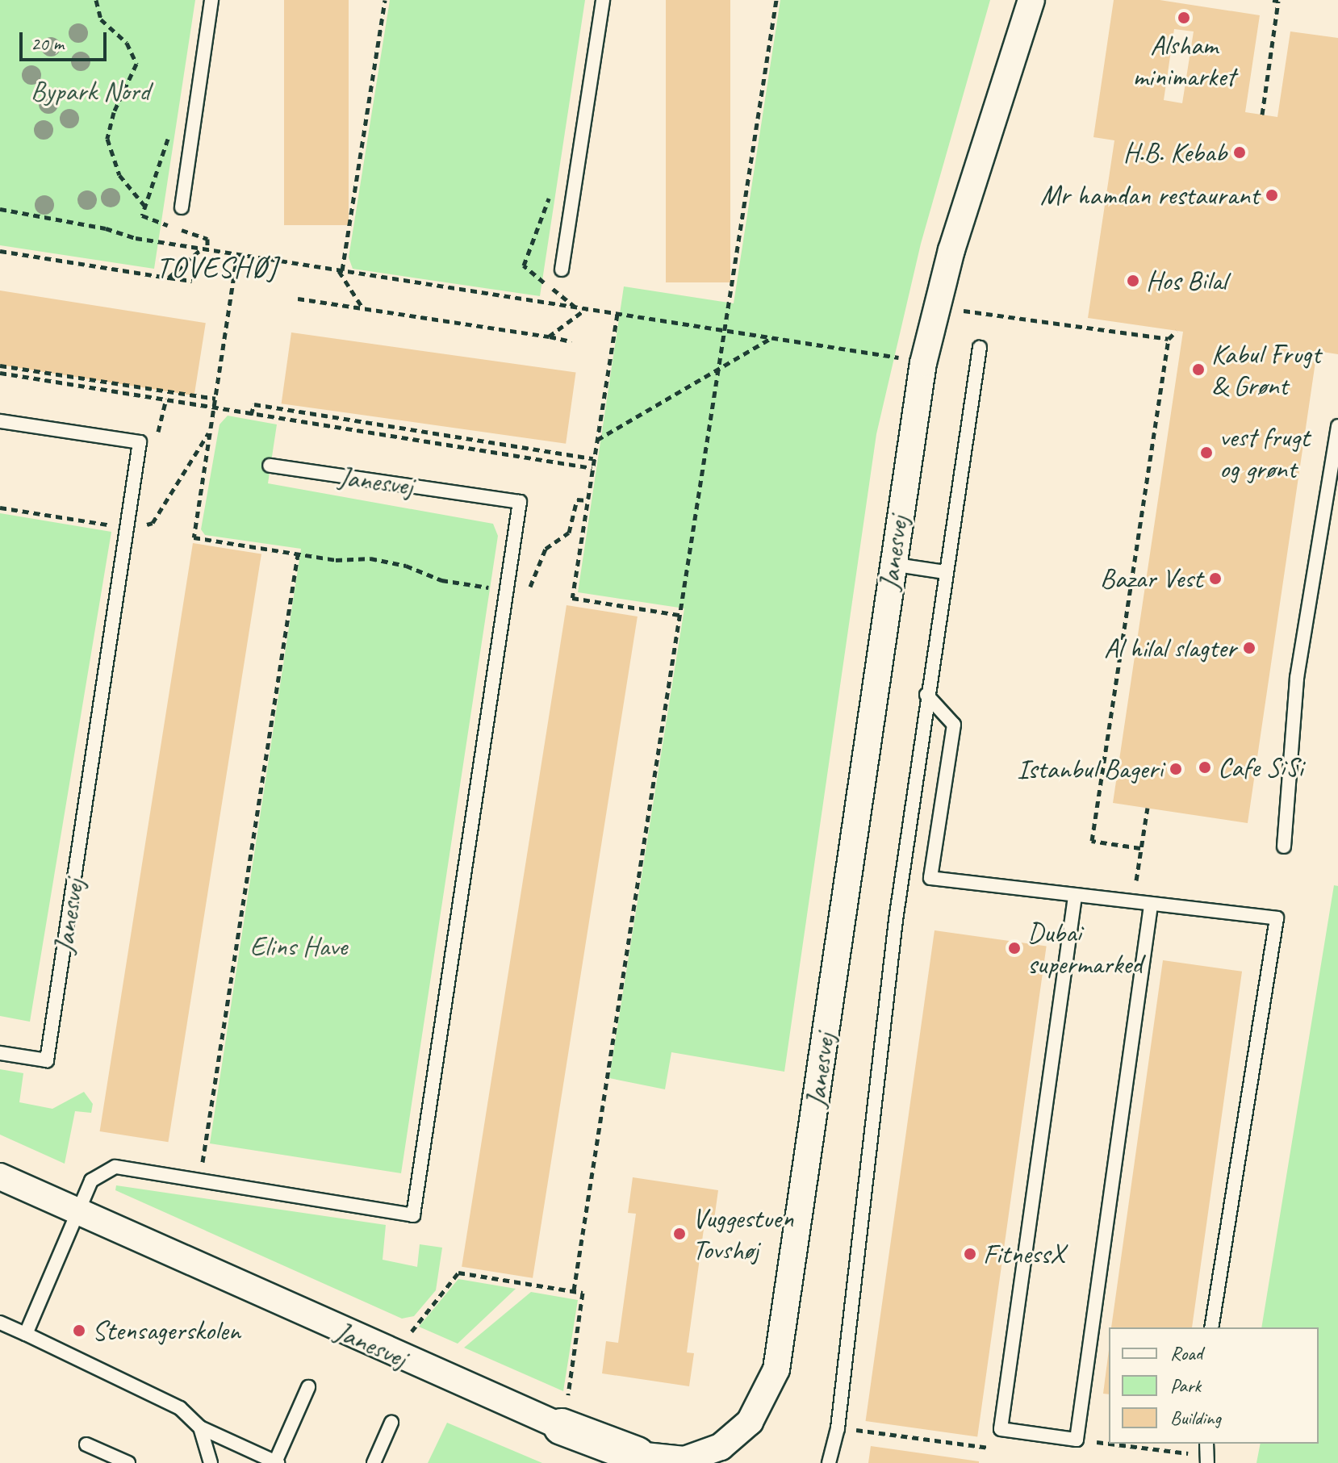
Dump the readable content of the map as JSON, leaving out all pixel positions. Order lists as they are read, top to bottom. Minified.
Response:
{"streets":{"street":["Janesvej"]},"districts":["TOVESHØJ"],"parks":["Bypark Nord","Elins Have"],"places":["Alsham minimarket","H.B. Kebab","Mr hamdan restaurant","Hos Bilal","Kabul Frugt & Grønt","vest frugt og grønt","Bazar Vest","Al hilal slagter","Cafe SiSi","Istanbul Bageri","Dubai supermarked","Vuggestuen Tovshøj","FitnessX","Stensagerskolen"],"legend":["Road","Park","Building"],"scale_bar":"20 m"}
